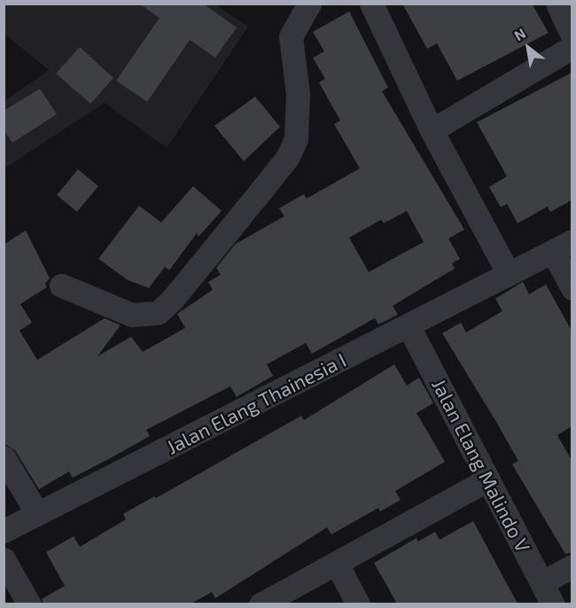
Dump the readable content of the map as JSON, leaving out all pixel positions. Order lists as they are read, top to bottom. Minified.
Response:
{"streets":{"street":["Jalan Elang Thainesia I","Jalan Elang Malindo V"]},"crossings":[["Jalan Elang Thainesia I","Jalan Elang Malindo V"]],"north":"top left"}
